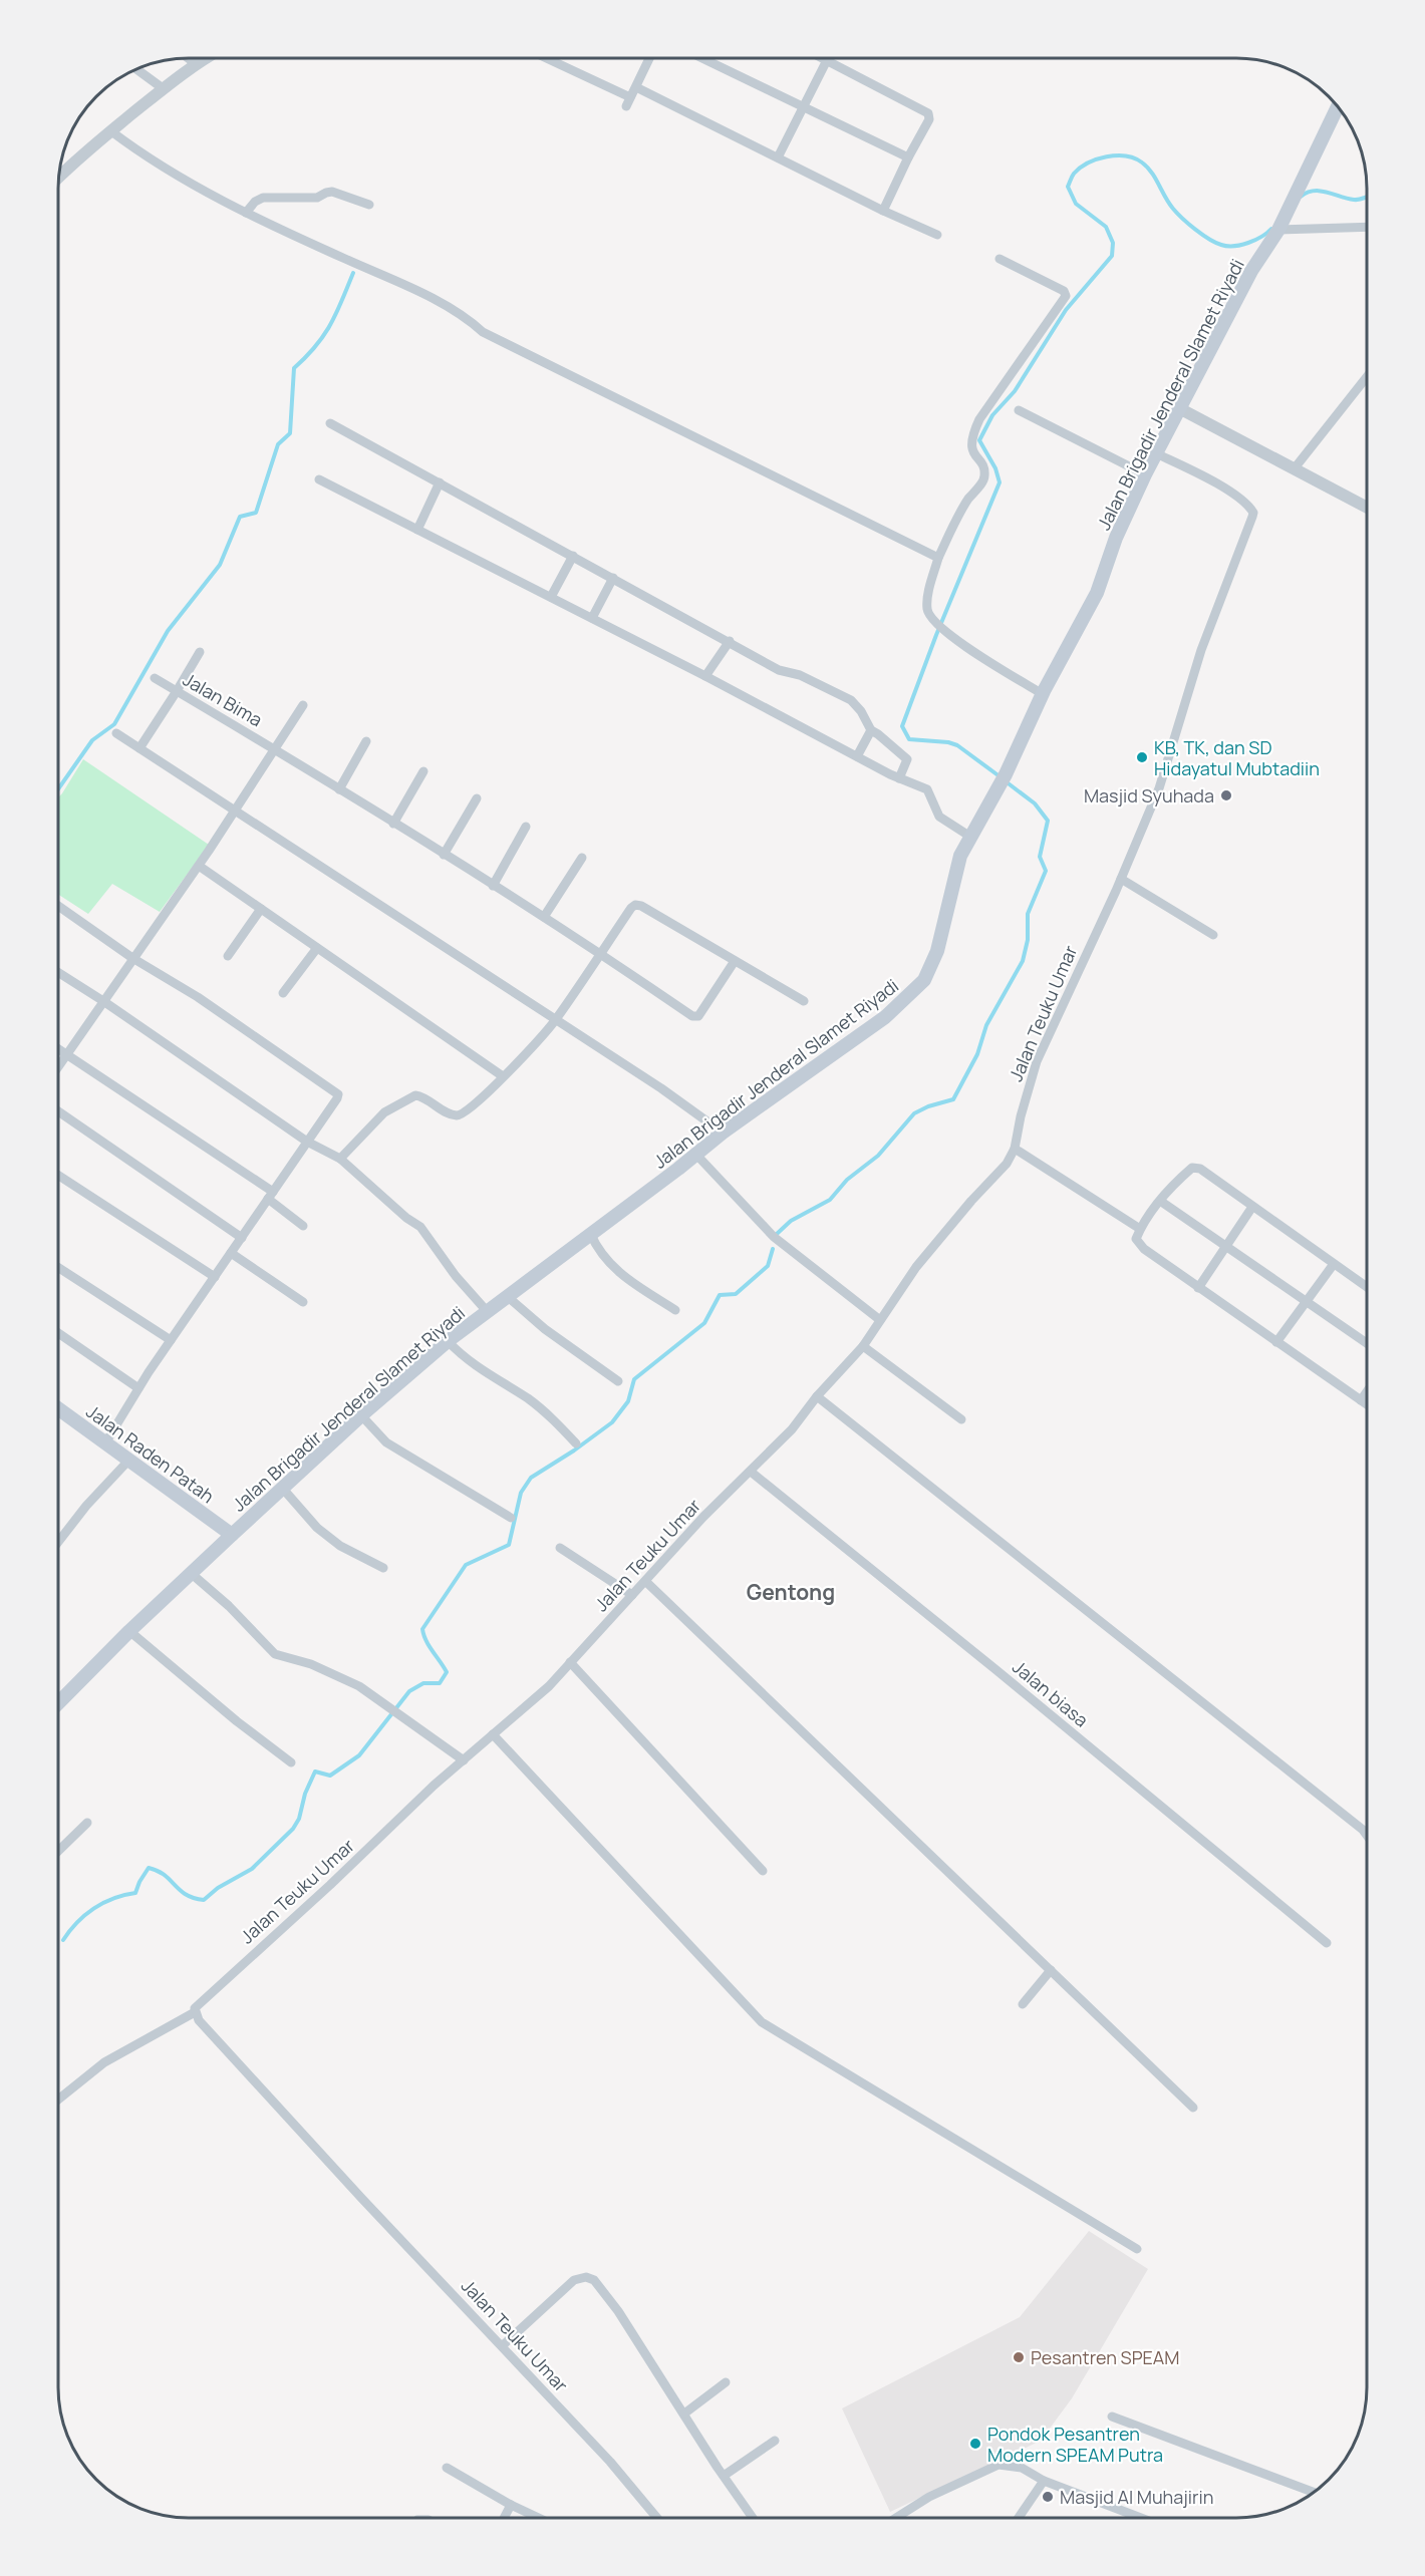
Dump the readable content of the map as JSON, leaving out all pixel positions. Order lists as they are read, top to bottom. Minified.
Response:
{"streets":{"main road":["Jalan Brigadir Jenderal Slamet Riyadi","Jalan Raden Patah"],"street":["Jalan Bima","Jalan Teuku Umar","Jalan biasa"]},"crossings":[["Jalan Brigadir Jenderal Slamet Riyadi","Jalan Teuku Umar"],["Jalan Brigadir Jenderal Slamet Riyadi","Jalan Raden Patah"],["Jalan Teuku Umar","Jalan biasa"]],"districts":["Gentong"],"places":["KB, TK, dan SD Hidayatul Mubtadiin","Masjid Syuhada","Pesantren SPEAM","Pondok Pesantren Modern SPEAM Putra","Masjid Al Muhajirin"]}
